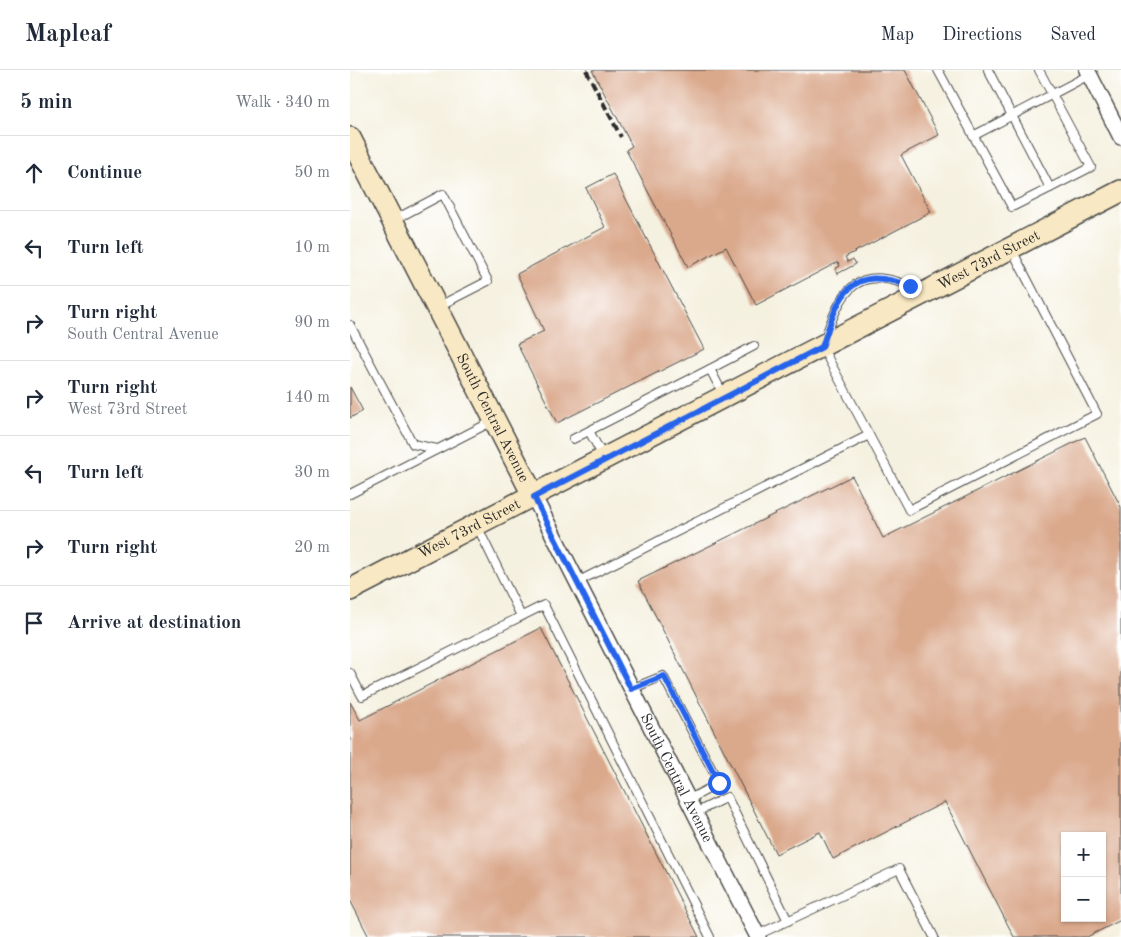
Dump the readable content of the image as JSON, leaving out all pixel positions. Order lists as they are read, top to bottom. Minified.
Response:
{"streets":{"street":["West 73rd Street","South Central Avenue"]},"crossings":[["West 73rd Street","South Central Avenue"]],"page":{"header":"Mapleaf","nav":["Map","Directions","Saved"],"heading":["5 min","Walk · 340 m"],"list":[["Continue","50 m"],["Turn left","10 m"],["Turn right","South Central Avenue","90 m"],["Turn right","West 73rd Street","140 m"],["Turn left","30 m"],["Turn right","20 m"],"Arrive at destination"],"map_buttons":["+","−"]}}
